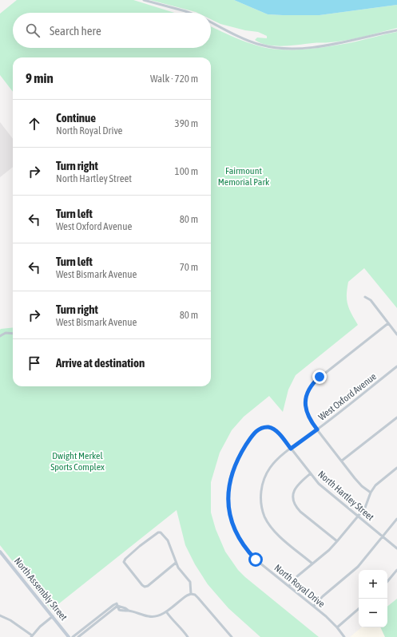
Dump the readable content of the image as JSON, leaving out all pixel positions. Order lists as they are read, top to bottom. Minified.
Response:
{"streets":{"main road":["North Assembly Street"],"street":["West Oxford Avenue","North Hartley Street","North Royal Drive"]},"crossings":[["West Oxford Avenue","North Hartley Street"],["North Hartley Street","North Royal Drive"]],"parks":["Fairmount Memorial Park","Dwight Merkel Sports Complex"],"page":{"search":"Search here","heading":["9 min","Walk · 720 m"],"list":[["Continue","North Royal Drive","390 m"],["Turn right","North Hartley Street","100 m"],["Turn left","West Oxford Avenue","80 m"],["Turn left","West Bismark Avenue","70 m"],["Turn right","West Bismark Avenue","80 m"],"Arrive at destination"],"map_buttons":["+","−"]}}
